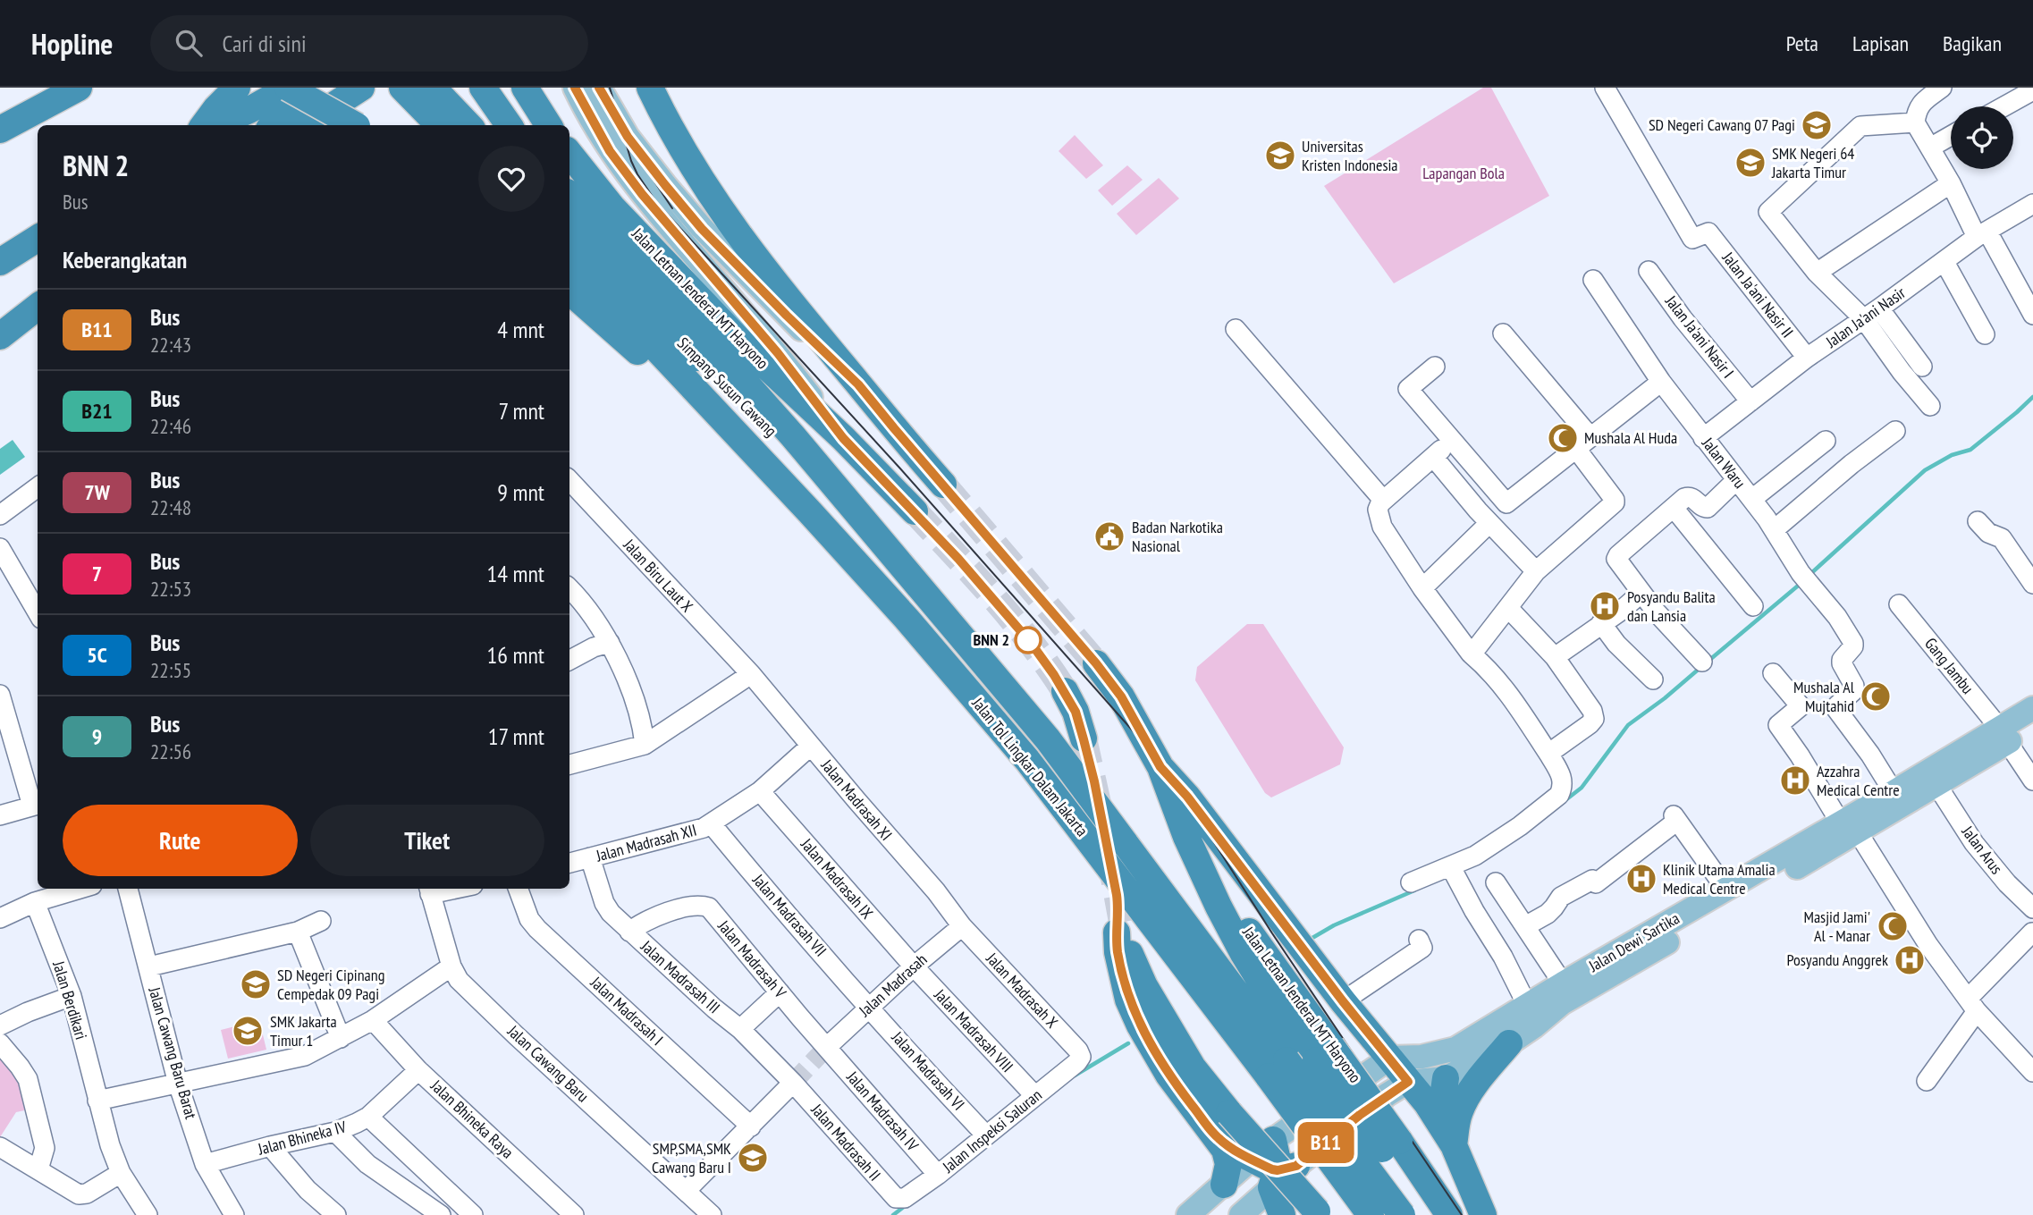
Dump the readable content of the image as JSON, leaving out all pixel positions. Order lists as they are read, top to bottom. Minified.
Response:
{"streets":{"highway":["Jalan Letnan Jenderal MT Haryono","Simpang Susun Cawang","Jalan Tol Lingkar Dalam Jakarta"],"main road":["Jalan Dewi Sartika"],"street":["Jalan Ja'ani Nasir II","Jalan Ja'ani Nasir","Jalan Ja'ani Nasir I","Jalan Waru","Jalan Biru Laut X","Gang Jambu","Jalan Madrasah XI","Jalan Madrasah XII","Jalan Arus","Jalan Madrasah IX","Jalan Madrasah VII","Jalan Madrasah V","Jalan Madrasah III","Jalan Madrasah","Jalan Madrasah X","Jalan Berdikari","Jalan Madrasah I","Jalan Madrasah VIII","Jalan Cawang Baru Barat","Jalan Cawang Baru","Jalan Madrasah VI","Jalan Madrasah IV","Jalan Bhineka Raya","Jalan Inspeksi Saluran","Jalan Bhineka IV","Jalan Madrasah II"]},"crossings":[["Jalan Ja'ani Nasir II","Jalan Ja'ani Nasir"],["Jalan Ja'ani Nasir","Jalan Ja'ani Nasir I"],["Jalan Ja'ani Nasir","Jalan Waru"],["Simpang Susun Cawang","Jalan Tol Lingkar Dalam Jakarta"],["Jalan Waru","Jalan Dewi Sartika"],["Jalan Biru Laut X","Jalan Madrasah XI"],["Gang Jambu","Jalan Dewi Sartika"],["Jalan Madrasah XI","Jalan Madrasah XII"],["Jalan Madrasah XI","Jalan Madrasah"],["Jalan Madrasah XI","Jalan Madrasah X"],["Jalan Madrasah XII","Jalan Madrasah IX"],["Jalan Madrasah XII","Jalan Madrasah VII"],["Jalan Madrasah XII","Jalan Madrasah III"],["Jalan Arus","Jalan Dewi Sartika"],["Jalan Madrasah IX","Jalan Madrasah"],["Jalan Madrasah IX","Jalan Madrasah VIII"],["Jalan Madrasah VII","Jalan Madrasah"],["Jalan Madrasah VII","Jalan Madrasah VI"],["Jalan Madrasah V","Jalan Madrasah III"],["Jalan Madrasah V","Jalan Madrasah"],["Jalan Madrasah V","Jalan Madrasah IV"],["Jalan Madrasah III","Jalan Madrasah II"],["Jalan Madrasah","Jalan Madrasah X"],["Jalan Madrasah","Jalan Madrasah VIII"],["Jalan Madrasah","Jalan Madrasah VI"],["Jalan Madrasah","Jalan Madrasah IV"],["Jalan Madrasah X","Jalan Inspeksi Saluran"],["Jalan Madrasah VIII","Jalan Inspeksi Saluran"],["Jalan Cawang Baru Barat","Jalan Bhineka IV"],["Jalan Madrasah VI","Jalan Inspeksi Saluran"],["Jalan Madrasah IV","Jalan Inspeksi Saluran"],["Jalan Bhineka Raya","Jalan Bhineka IV"],["Jalan Inspeksi Saluran","Jalan Madrasah II"]],"parks":["Lapangan Bola"],"places":{"school or university":["SD Negeri Cawang 07 Pagi","Universitas Kristen Indonesia","SMK Negeri 64 Jakarta Timur","SD Negeri Cipinang Cempedak 09 Pagi","SMK Jakarta Timur 1","SMP,SMA,SMK Cawang Baru I"],"mosque":["Mushala Al Huda","Mushala Al Mujtahid","Masjid Jami' Al - Manar"],"public building":["Badan Narkotika Nasional"],"hospital":["Posyandu Balita dan Lansia","Azzahra Medical Centre","Klinik Utama Amalia Medical Centre","Posyandu Anggrek"],"other":["BNN 2"]},"lines":["bus line B11"],"page":{"header":"Hopline","search":"Cari di sini","nav":["Peta","Lapisan","Bagikan"],"on_map":"B11","heading":[["BNN 2","Bus"],"Keberangkatan"],"list":[{"mark":"B11","name":"Bus","note":"22:43","value":"4 mnt"},{"mark":"B21","name":"Bus","note":"22:46","value":"7 mnt"},{"mark":"7W","name":"Bus","note":"22:48","value":"9 mnt"},{"mark":"7","name":"Bus","note":"22:53","value":"14 mnt"},{"mark":"5C","name":"Bus","note":"22:55","value":"16 mnt"},{"mark":"9","name":"Bus","note":"22:56","value":"17 mnt"}],"buttons":["Rute","Tiket"]}}
